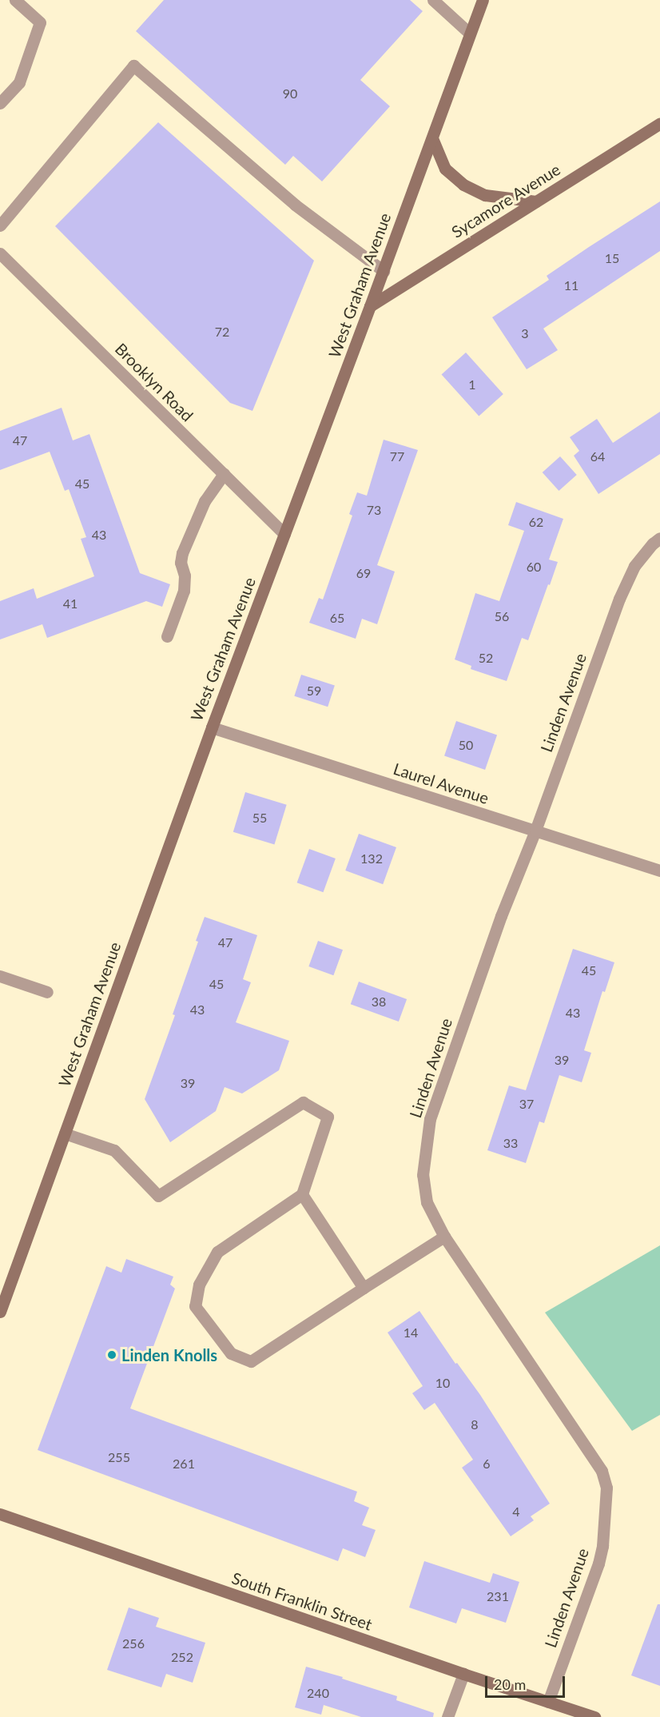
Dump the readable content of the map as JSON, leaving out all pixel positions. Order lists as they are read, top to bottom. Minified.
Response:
{"streets":{"street":["Sycamore Avenue","West Graham Avenue","Brooklyn Road","Linden Avenue","Laurel Avenue","South Franklin Street"]},"crossings":[["Sycamore Avenue","West Graham Avenue"],["West Graham Avenue","Brooklyn Road"],["West Graham Avenue","Laurel Avenue"],["Linden Avenue","Laurel Avenue"],["Linden Avenue","South Franklin Street"]],"places":["Linden Knolls"],"house_numbers":["90","15","11","72","3","1","47","77","64","45","73","62","43","60","69","41","56","65","52","59","50","55","132","47","45","45","38","43","43","39","39","37","33","14","10","8","255","261","6","4","231","256","252","240"],"scale_bar":"20 m"}
